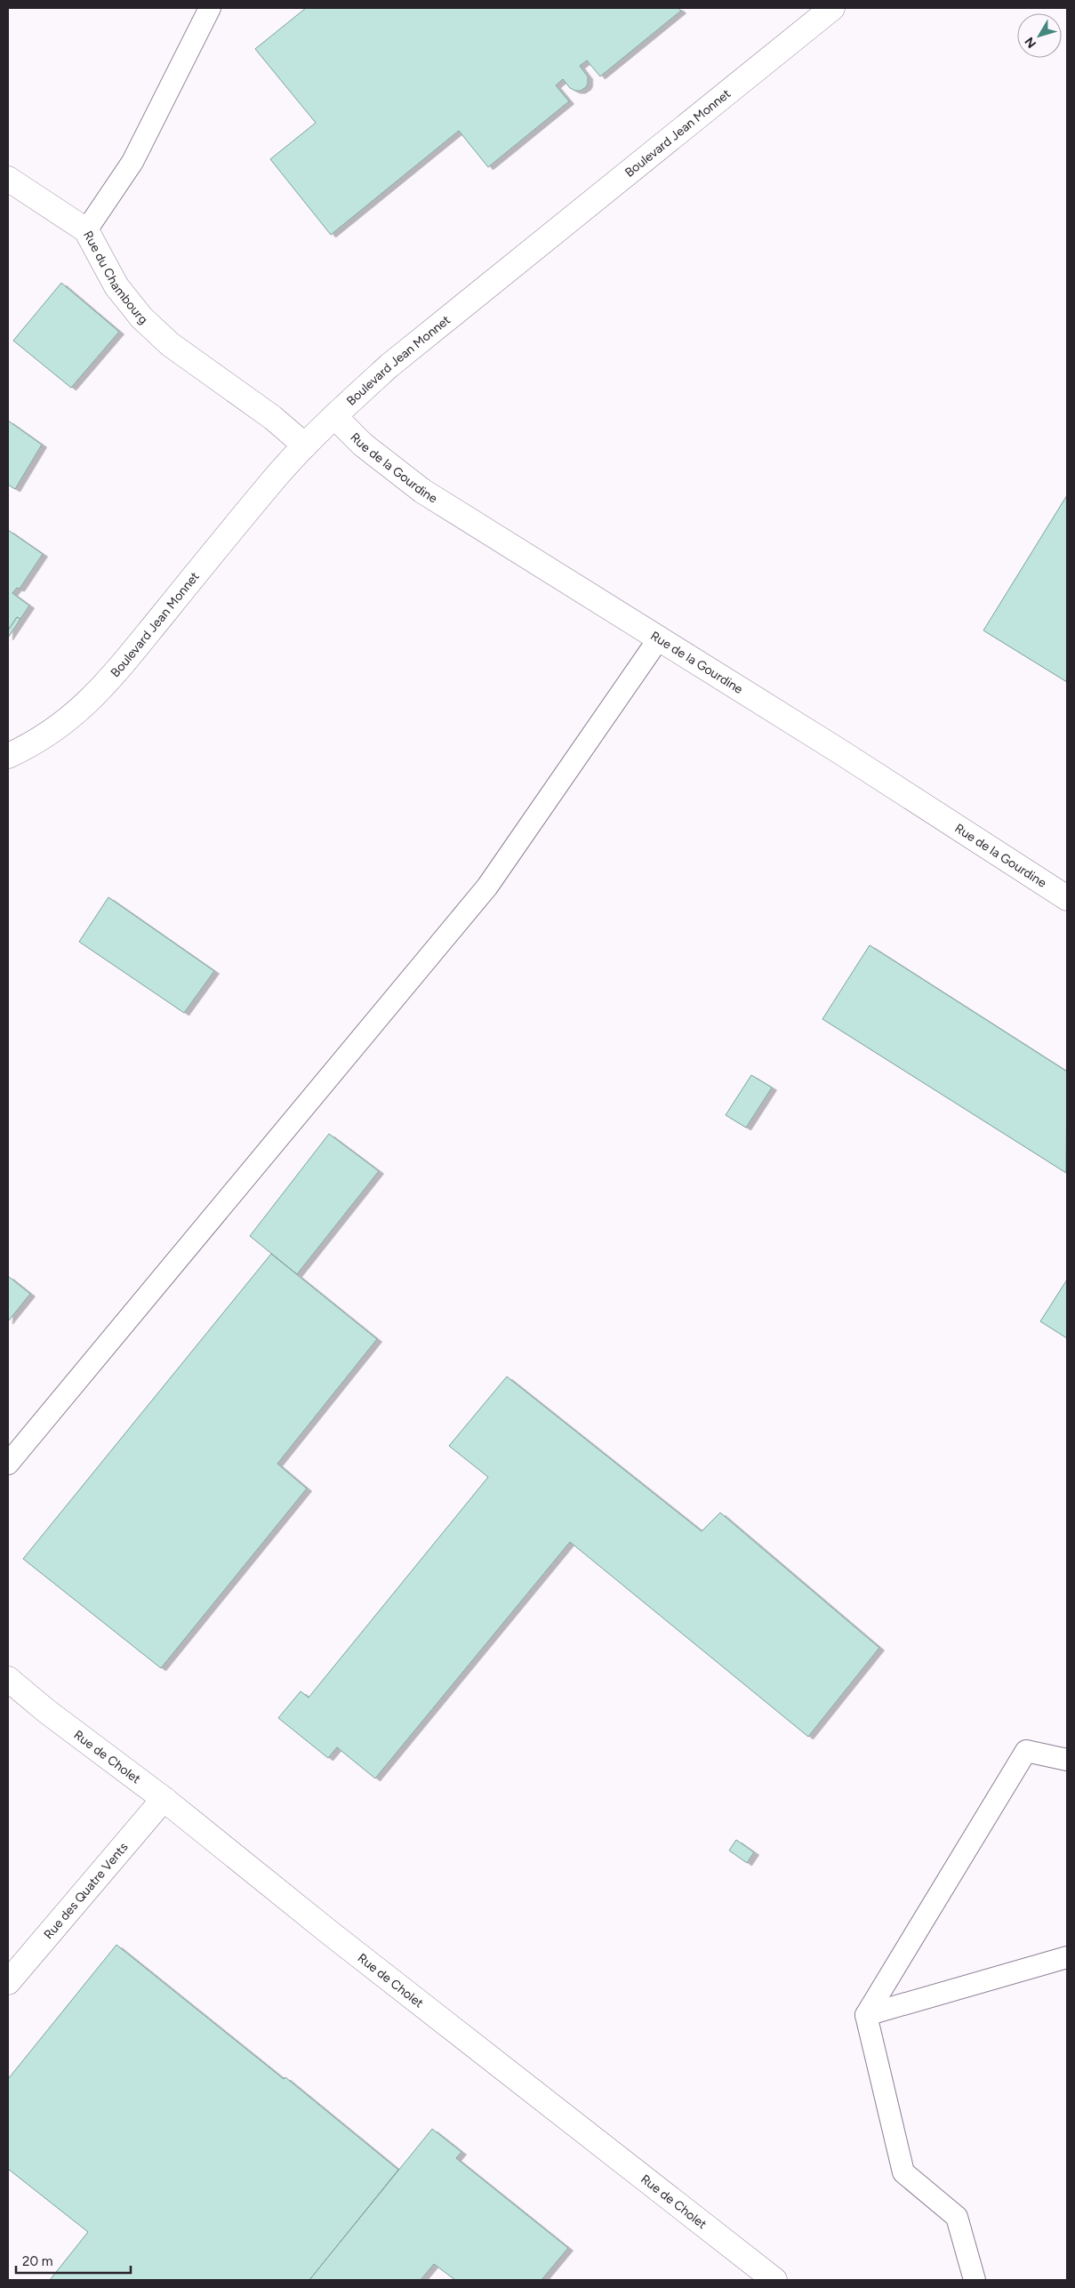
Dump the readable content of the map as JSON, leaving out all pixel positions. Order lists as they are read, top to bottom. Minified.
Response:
{"streets":{"main road":["Boulevard Jean Monnet","Rue du Chambourg","Rue de la Gourdine","Rue de Cholet","Rue des Quatre Vents"]},"crossings":[["Boulevard Jean Monnet","Rue du Chambourg"],["Boulevard Jean Monnet","Rue de la Gourdine"],["Rue de Cholet","Rue des Quatre Vents"]],"scale_bar":"20 m","north":"bottom left"}
